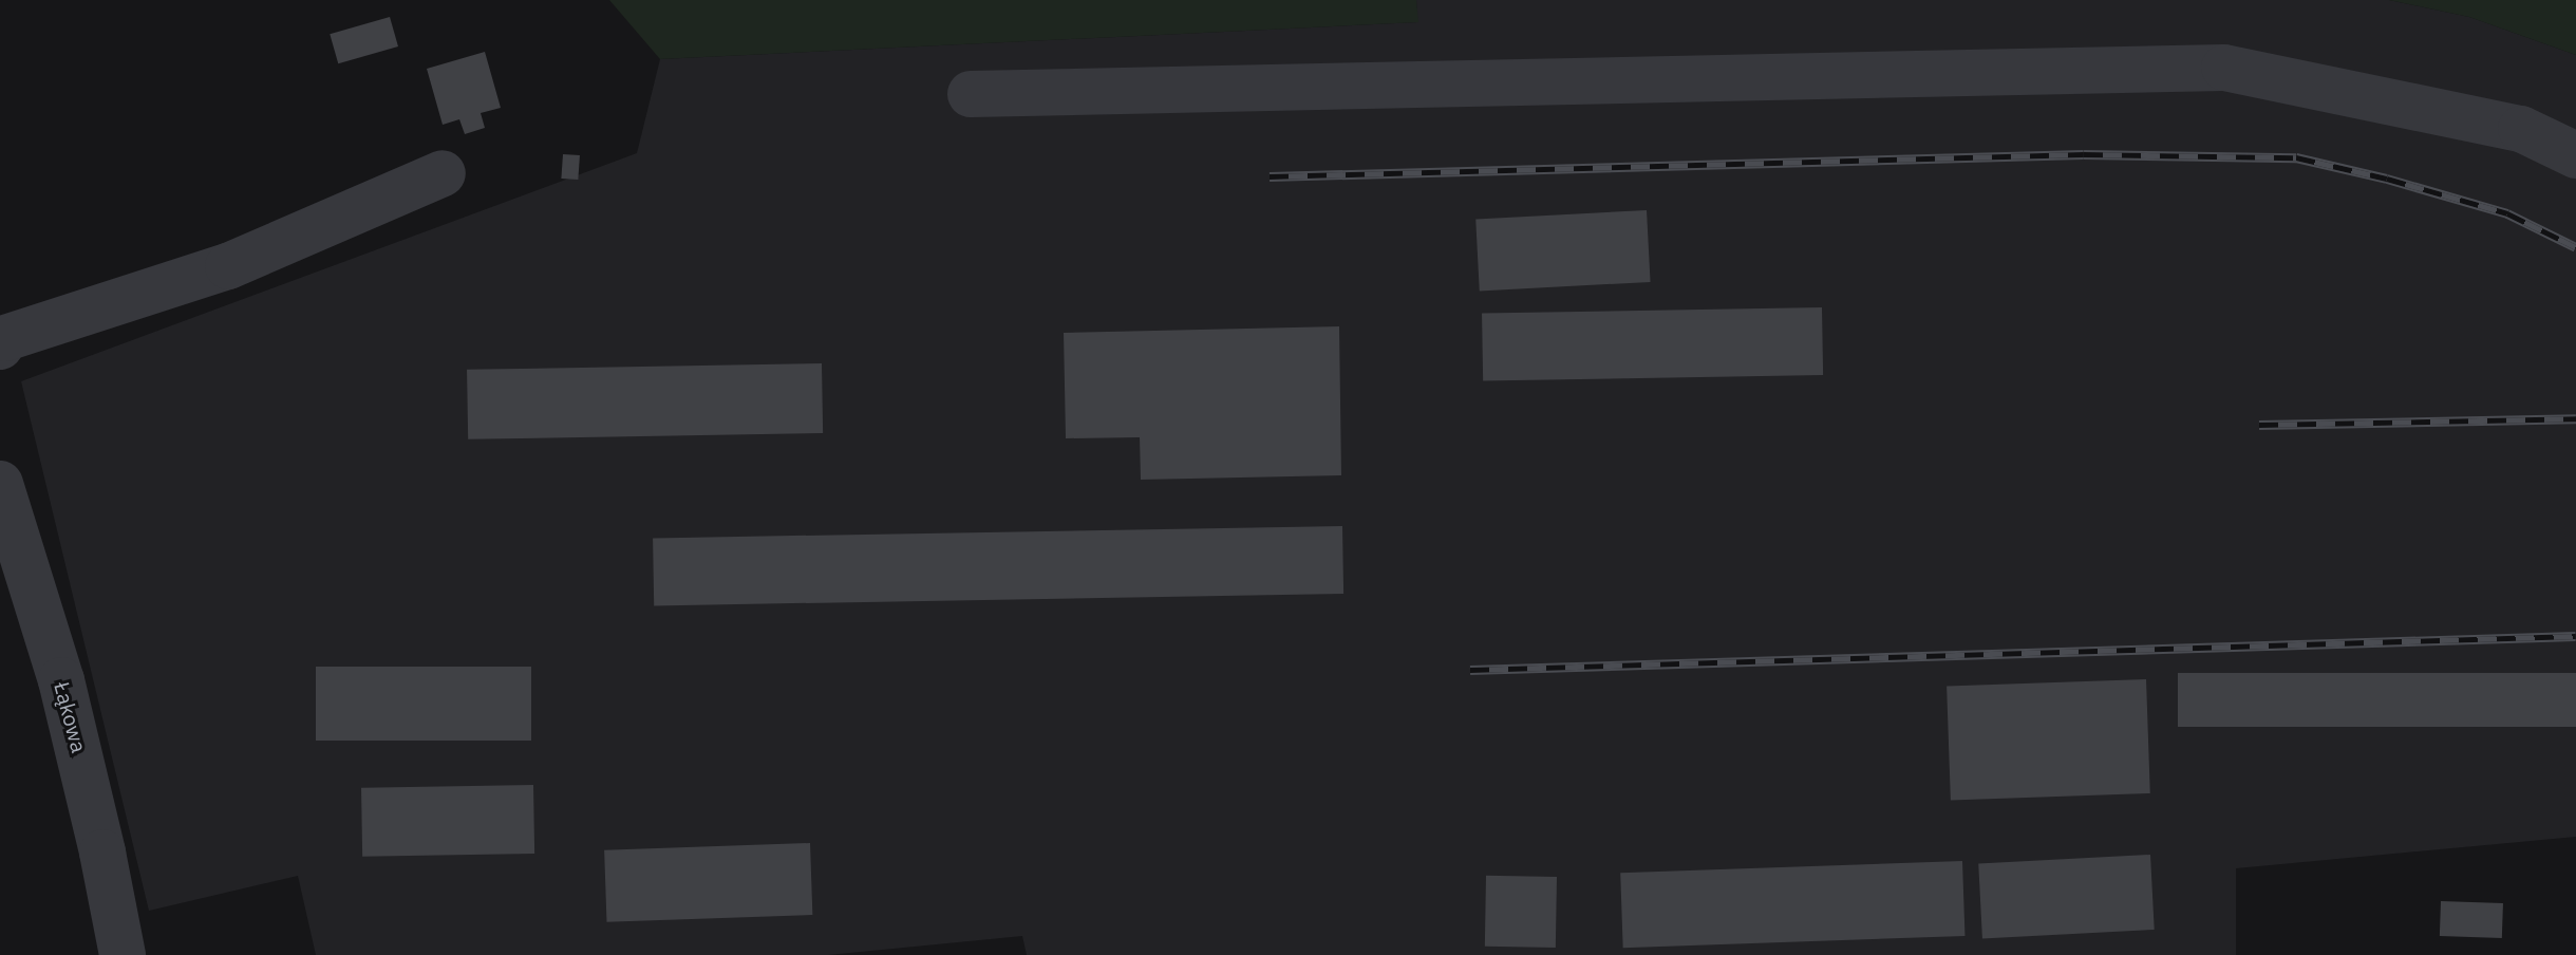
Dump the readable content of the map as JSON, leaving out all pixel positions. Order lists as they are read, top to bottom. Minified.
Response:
{"streets":{"street":["Łąkowa"]}}
